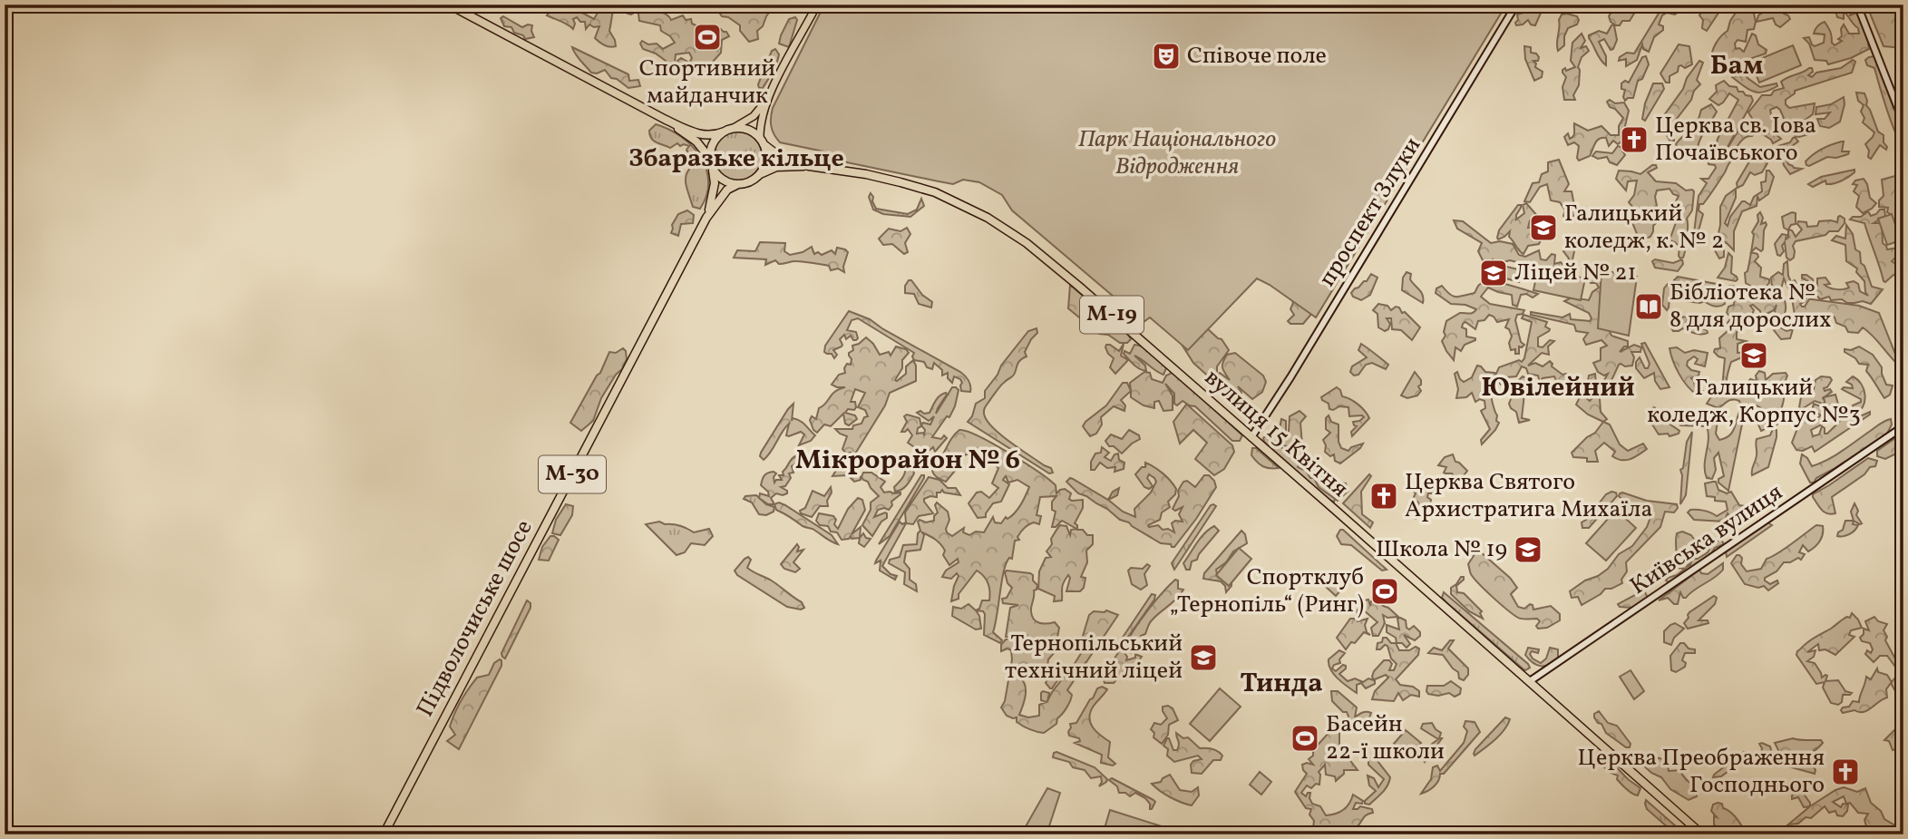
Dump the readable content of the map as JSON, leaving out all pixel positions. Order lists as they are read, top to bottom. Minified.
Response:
{"streets":{"highway":["М-19","вулиця 15 Квітня","М-30","Підволочиське шосе"],"main road":["проспект Злуки","Київська вулиця"]},"crossings":[["проспект Злуки","вулиця 15 Квітня"],["М-19","вулиця 15 Квітня"],["М-19","Підволочиське шосе"],["вулиця 15 Квітня","Київська вулиця"],["вулиця 15 Квітня","Підволочиське шосе"]],"districts":["Бам","Збаразьке кільце","Ювілейний","Мікрорайон № 6","Тинда"],"parks":["Парк Національного Відродження"],"places":{"sports":["Спортивний майданчик","Спортклуб „Тернопіль“ (Ринг)","Басейн 22-ї школи"],"theatre":["Співоче поле"],"church":["Церква св. Іова Почаївського","Церква Святого Архистратига Михаїла","Церква Преображення Господнього"],"school or university":["Галицький коледж, к. № 2","Ліцей № 21","Галицький коледж, Корпус №3","Школа № 19","Тернопільський технічний ліцей"],"library":["Бібліотека № 8 для дорослих"]}}
